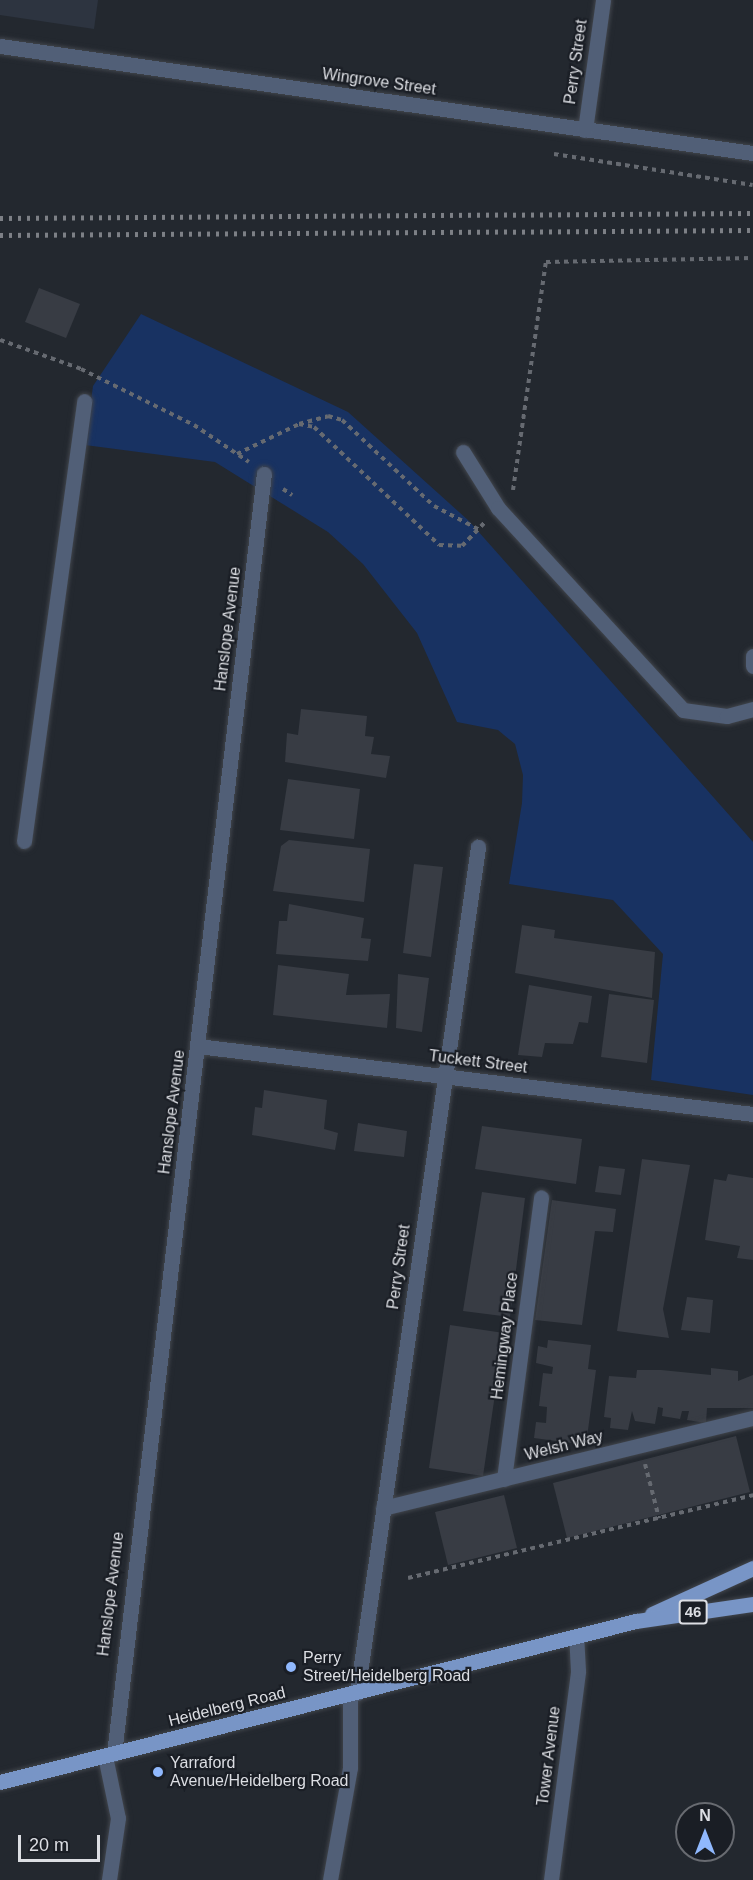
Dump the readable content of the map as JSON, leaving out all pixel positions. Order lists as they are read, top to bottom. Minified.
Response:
{"streets":{"main road":["46","Heidelberg Road"],"street":["Perry Street","Wingrove Street","Hanslope Avenue","Tuckett Street","Hemingway Place","Welsh Way","Tower Avenue"]},"crossings":[["Perry Street","Wingrove Street"],["Perry Street","Tuckett Street"],["Perry Street","Welsh Way"],["Perry Street","Heidelberg Road"],["Hanslope Avenue","Tuckett Street"],["Hanslope Avenue","Heidelberg Road"],["Hemingway Place","Welsh Way"],["Heidelberg Road","Tower Avenue"]],"places":["Perry Street/Heidelberg Road","Yarraford Avenue/Heidelberg Road"],"scale_bar":"20 m","north":"top"}
